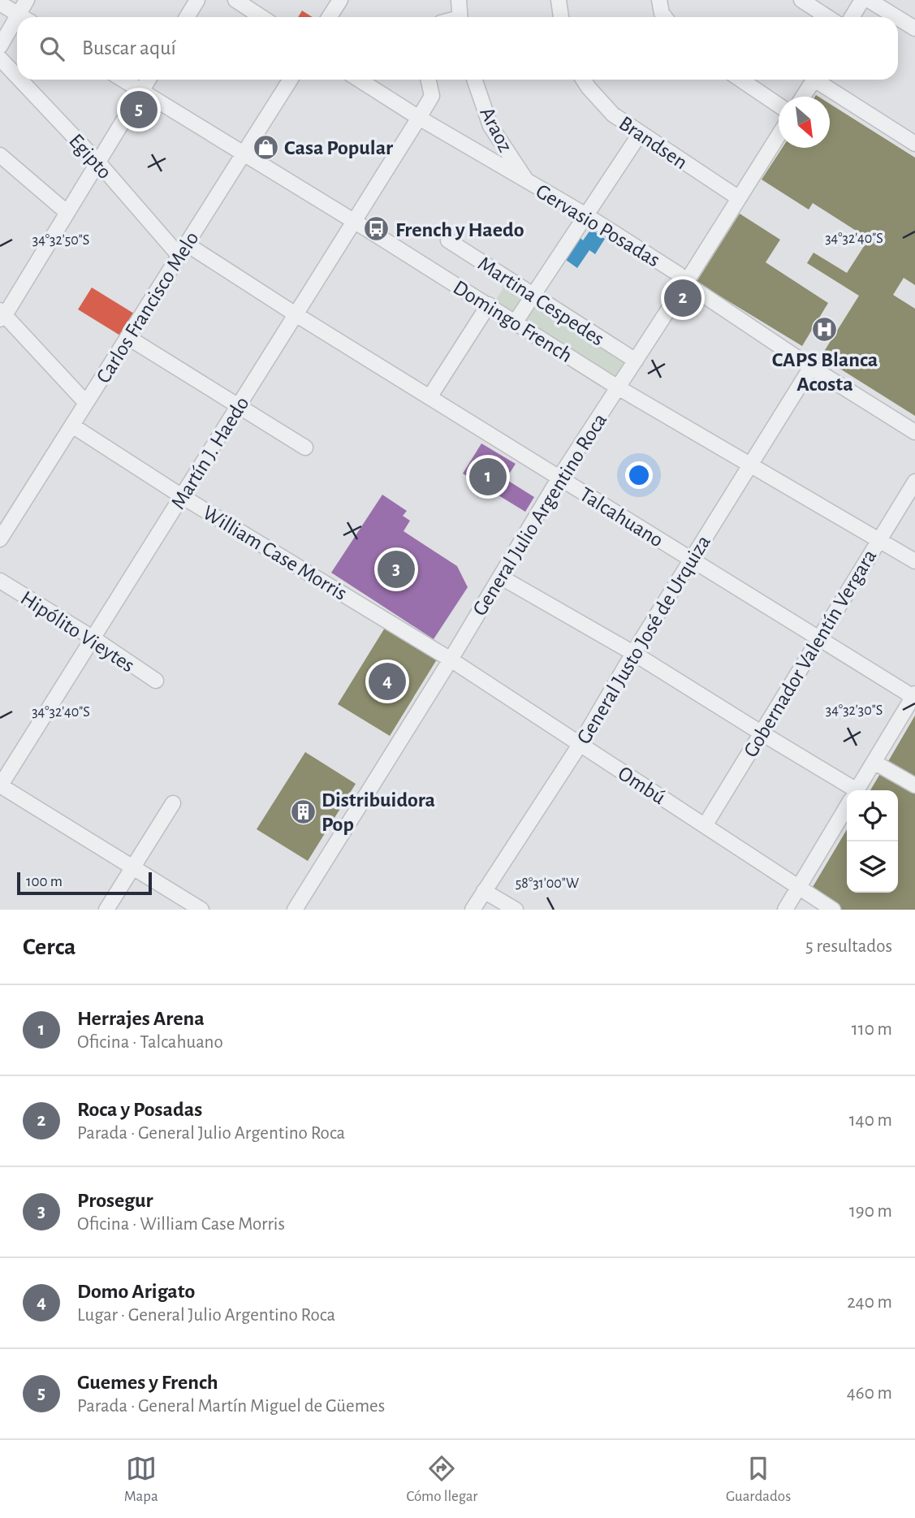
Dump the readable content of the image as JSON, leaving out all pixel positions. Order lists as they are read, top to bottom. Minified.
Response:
{"streets":{"street":["Araoz","Brandsen","Egipto","Gervasio Posadas","Martina Cespedes","Carlos Francisco Melo","Domingo French","Martín J. Haedo","General Julio Argentino Roca","Talcahuano","William Case Morris","Hipólito Vieytes","General Justo José de Urquiza","Gobernador Valentín Vergara","Ombú"]},"crossings":[["Araoz","Gervasio Posadas"],["Brandsen","General Julio Argentino Roca"],["Egipto","Carlos Francisco Melo"],["Egipto","Talcahuano"],["Gervasio Posadas","Martín J. Haedo"],["Gervasio Posadas","General Julio Argentino Roca"],["Gervasio Posadas","General Justo José de Urquiza"],["Martina Cespedes","General Julio Argentino Roca"],["Carlos Francisco Melo","Domingo French"],["Carlos Francisco Melo","Talcahuano"],["Carlos Francisco Melo","William Case Morris"],["Domingo French","Martín J. Haedo"],["Domingo French","General Julio Argentino Roca"],["Domingo French","General Justo José de Urquiza"],["Domingo French","Gobernador Valentín Vergara"],["Martín J. Haedo","Talcahuano"],["Martín J. Haedo","William Case Morris"],["Martín J. Haedo","Hipólito Vieytes"],["General Julio Argentino Roca","Talcahuano"],["General Julio Argentino Roca","William Case Morris"],["General Julio Argentino Roca","Ombú"],["Talcahuano","General Justo José de Urquiza"],["Talcahuano","Gobernador Valentín Vergara"],["William Case Morris","Ombú"],["General Justo José de Urquiza","Ombú"],["Gobernador Valentín Vergara","Ombú"]],"places":{"shop":["Casa Popular"],"bus stop":["French y Haedo"],"hospital":["CAPS Blanca Acosta"],"building":["Distribuidora Pop"]},"scale_bar":"100 m","north":"bottom right","page":{"search":"Buscar aquí","pins":["5","2","1","3","4"],"scale":"100 m","heading":["Cerca","5 resultados"],"list":[{"mark":"1","name":"Herrajes Arena","note":"Oficina · Talcahuano","value":"110 m"},{"mark":"2","name":"Roca y Posadas","note":"Parada · General Julio Argentino Roca","value":"140 m"},{"mark":"3","name":"Prosegur","note":"Oficina · William Case Morris","value":"190 m"},{"mark":"4","name":"Domo Arigato","note":"Lugar · General Julio Argentino Roca","value":"240 m"},{"mark":"5","name":"Guemes y French","note":"Parada · General Martín Miguel de Güemes","value":"460 m"}],"nav":["Mapa","Cómo llegar","Guardados"]},"coordinates":["34°32'40\"S","34°32'50\"S","34°32'30\"S","58°31'00\"W"]}
